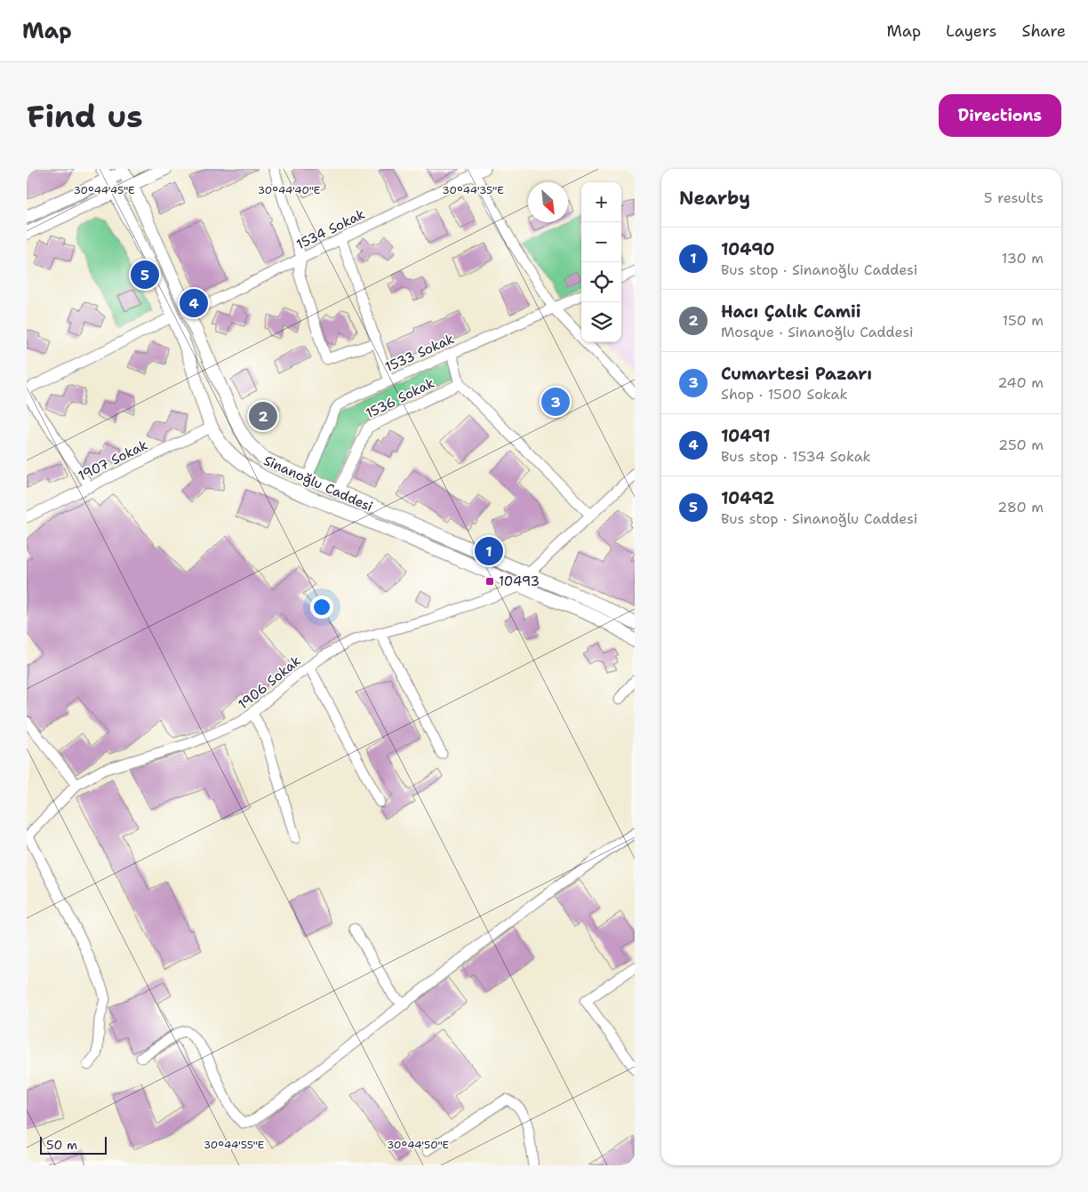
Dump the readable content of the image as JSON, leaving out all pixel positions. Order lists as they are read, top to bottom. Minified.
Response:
{"streets":{"main road":["Si̇nanoğlu Caddesi"],"street":["1534 Sokak","1533 Sokak","1536 Sokak","1907 Sokak","1906 Sokak"]},"crossings":[["1534 Sokak","Si̇nanoğlu Caddesi"],["1533 Sokak","Si̇nanoğlu Caddesi"],["1536 Sokak","Si̇nanoğlu Caddesi"],["1907 Sokak","Si̇nanoğlu Caddesi"],["Si̇nanoğlu Caddesi","1906 Sokak"]],"places":{"transit":["10493"]},"scale_bar":"50 m","north":"bottom right","page":{"header":"Map","nav":["Map","Layers","Share"],"buttons":"Directions","title":"Find us","heading":["Nearby","5 results"],"map_buttons":["+","−"],"list":[{"mark":"1","name":"10490","note":"Bus stop · Si̇nanoğlu Caddesi","value":"130 m"},{"mark":"2","name":"Hacı Çalık Camii","note":"Mosque · Si̇nanoğlu Caddesi","value":"150 m"},{"mark":"3","name":"Cumartesi Pazarı","note":"Shop · 1500 Sokak","value":"240 m"},{"mark":"4","name":"10491","note":"Bus stop · 1534 Sokak","value":"250 m"},{"mark":"5","name":"10492","note":"Bus stop · Si̇nanoğlu Caddesi","value":"280 m"}],"pins":["5","4","3","2","1"],"scale":"50 m"},"coordinates":["30°44'45\"E","30°44'40\"E","30°44'35\"E","30°44'55\"E","30°44'50\"E"]}
